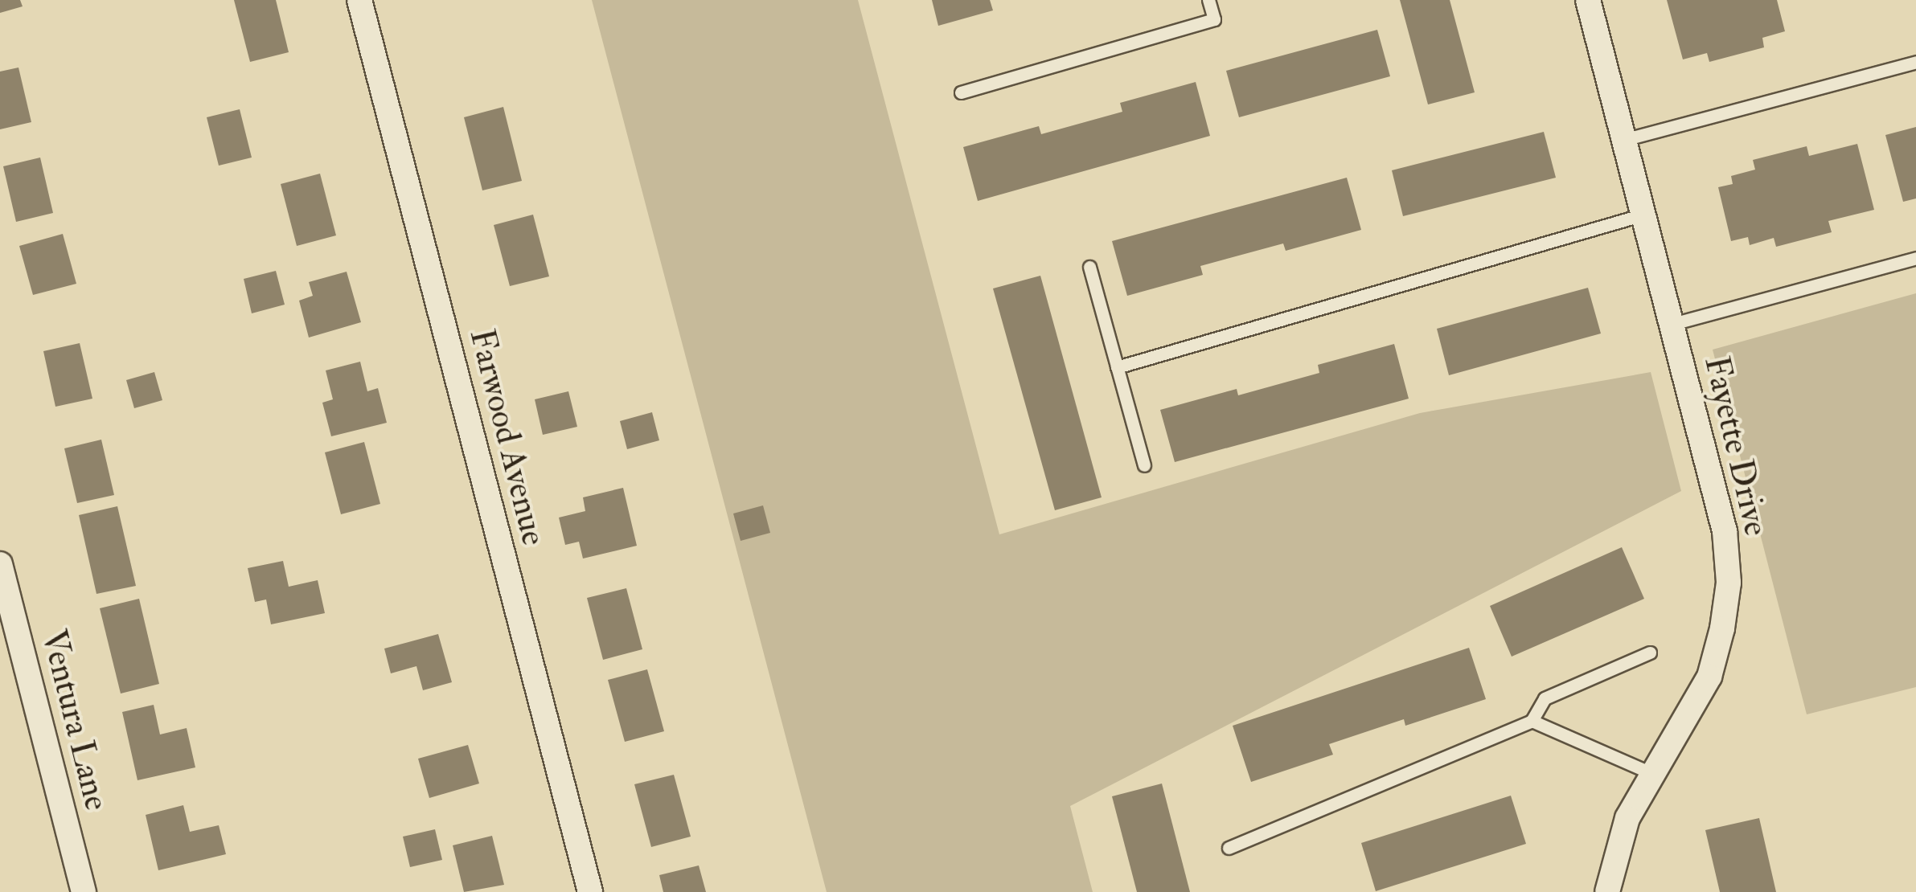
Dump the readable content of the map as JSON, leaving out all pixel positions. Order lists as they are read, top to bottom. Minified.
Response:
{"streets":{"street":["Farwood Avenue","Fayette Drive","Ventura Lane"]}}
